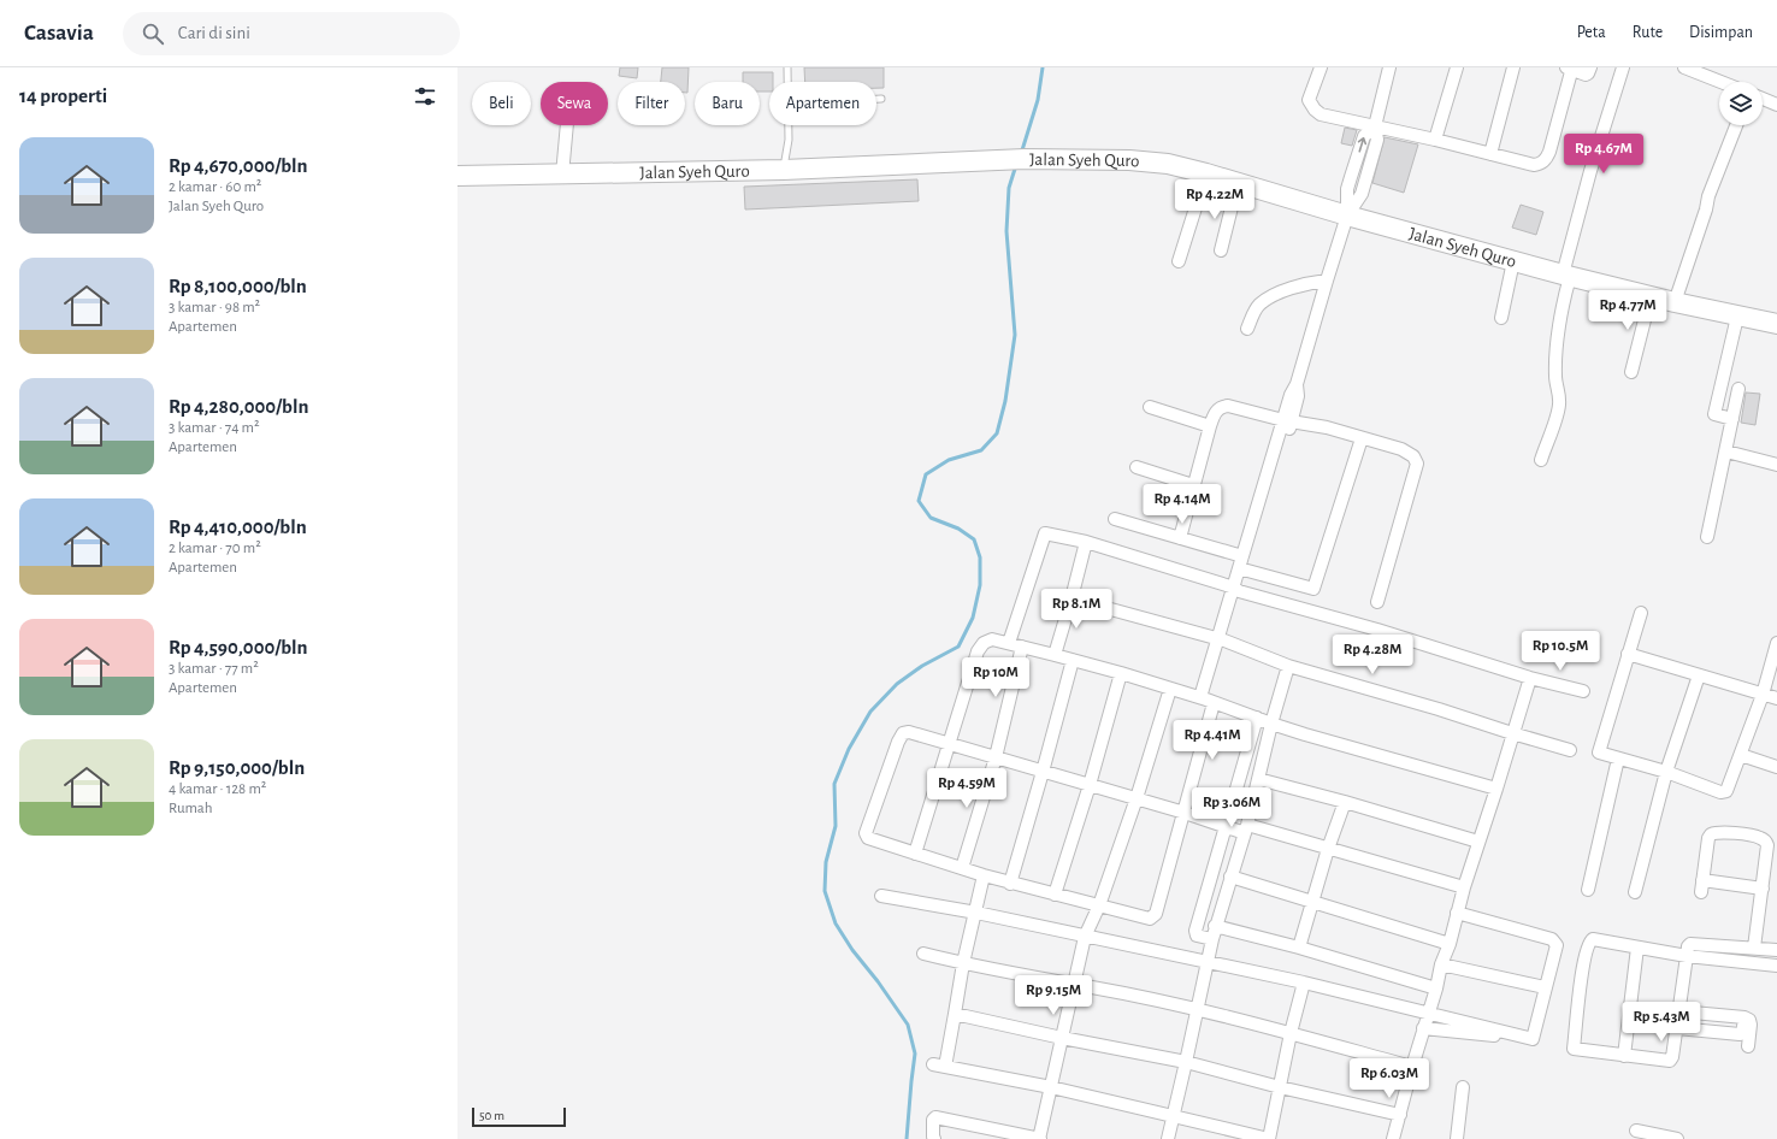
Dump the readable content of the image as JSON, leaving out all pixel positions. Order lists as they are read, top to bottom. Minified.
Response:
{"streets":{"main road":["Jalan Syeh Quro"]},"scale_bar":"50 m","page":{"header":"Casavia","search":"Cari di sini","nav":["Peta","Rute","Disimpan"],"heading":"14 properti","chip":["Beli","Sewa","Filter","Baru","Apartemen"],"list":[{"name":"Rp 4,670,000/bln","note":"2 kamar · 60 m² · Jalan Syeh Quro"},{"name":"Rp 8,100,000/bln","note":"3 kamar · 98 m² · Apartemen"},{"name":"Rp 4,280,000/bln","note":"3 kamar · 74 m² · Apartemen"},{"name":"Rp 4,410,000/bln","note":"2 kamar · 70 m² · Apartemen"},{"name":"Rp 4,590,000/bln","note":"3 kamar · 77 m² · Apartemen"},{"name":"Rp 9,150,000/bln","note":"4 kamar · 128 m² · Rumah"}],"price":["Rp 4.67M","Rp 4.22M","Rp 4.77M","Rp 4.14M","Rp 8.1M","Rp 10.5M","Rp 4.28M","Rp 10M","Rp 4.41M","Rp 4.59M","Rp 3.06M","Rp 9.15M","Rp 5.43M","Rp 6.03M"],"scale":"50 m"}}
